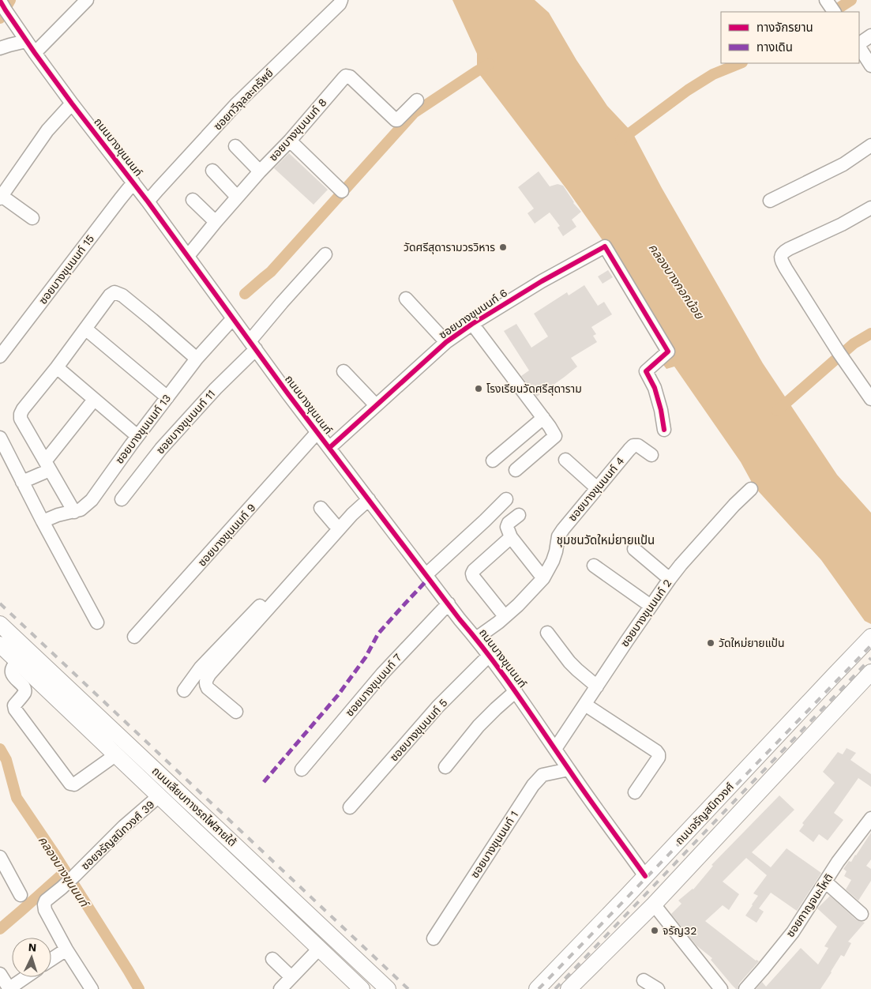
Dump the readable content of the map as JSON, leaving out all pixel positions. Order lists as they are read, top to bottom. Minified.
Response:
{"streets":{"main road":["ถนนเลียบทางรถไฟสายใต้","ถนนจรัญสนิทวงศ์"],"street":["ซอยทวีจุลละทรัพย์","ซอยบางขุนนนท์ 8","ถนนบางขุนนนท์","ซอยบางขุนนนท์ 15","ซอยบางขุนนนท์ 6","ซอยบางขุนนนท์ 11","ซอยบางขุนนนท์ 13","ซอยบางขุนนนท์ 4","ซอยบางขุนนนท์ 9","ซอยบางขุนนนท์ 2","ซอยบางขุนนนท์ 7","ซอยบางขุนนนท์ 5","ซอยจรัญสนิทวงศ์ 39","ซอยบางขุนนนท์ 1","ซอยกาญจนะโหติ"]},"crossings":[["ซอยทวีจุลละทรัพย์","ถนนบางขุนนนท์"],["ซอยบางขุนนนท์ 8","ถนนบางขุนนนท์"],["ถนนบางขุนนนท์","ซอยบางขุนนนท์ 15"],["ถนนบางขุนนนท์","ซอยบางขุนนนท์ 6"],["ถนนบางขุนนนท์","ซอยบางขุนนนท์ 11"],["ถนนบางขุนนนท์","ซอยบางขุนนนท์ 13"],["ถนนบางขุนนนท์","ซอยบางขุนนนท์ 4"],["ถนนบางขุนนนท์","ซอยบางขุนนนท์ 9"],["ถนนบางขุนนนท์","ซอยบางขุนนนท์ 2"],["ถนนบางขุนนนท์","ซอยบางขุนนนท์ 7"],["ถนนบางขุนนนท์","ซอยบางขุนนนท์ 5"],["ถนนบางขุนนนท์","ถนนจรัญสนิทวงศ์"],["ถนนบางขุนนนท์","ซอยบางขุนนนท์ 1"],["ถนนเลียบทางรถไฟสายใต้","ซอยจรัญสนิทวงศ์ 39"]],"districts":["ชุมชนวัดใหม่ยายแป้น"],"water":["คลองบางกอกน้อย","คลองบางขุนนนท์"],"places":["วัดศรีสุดารามวรวิหาร","โรงเรียนวัดศรีสุดาราม","วัดใหม่ยายแป้น","จรัญ32"],"legend":["ทางจักรยาน","ทางเดิน"],"north":"top"}
